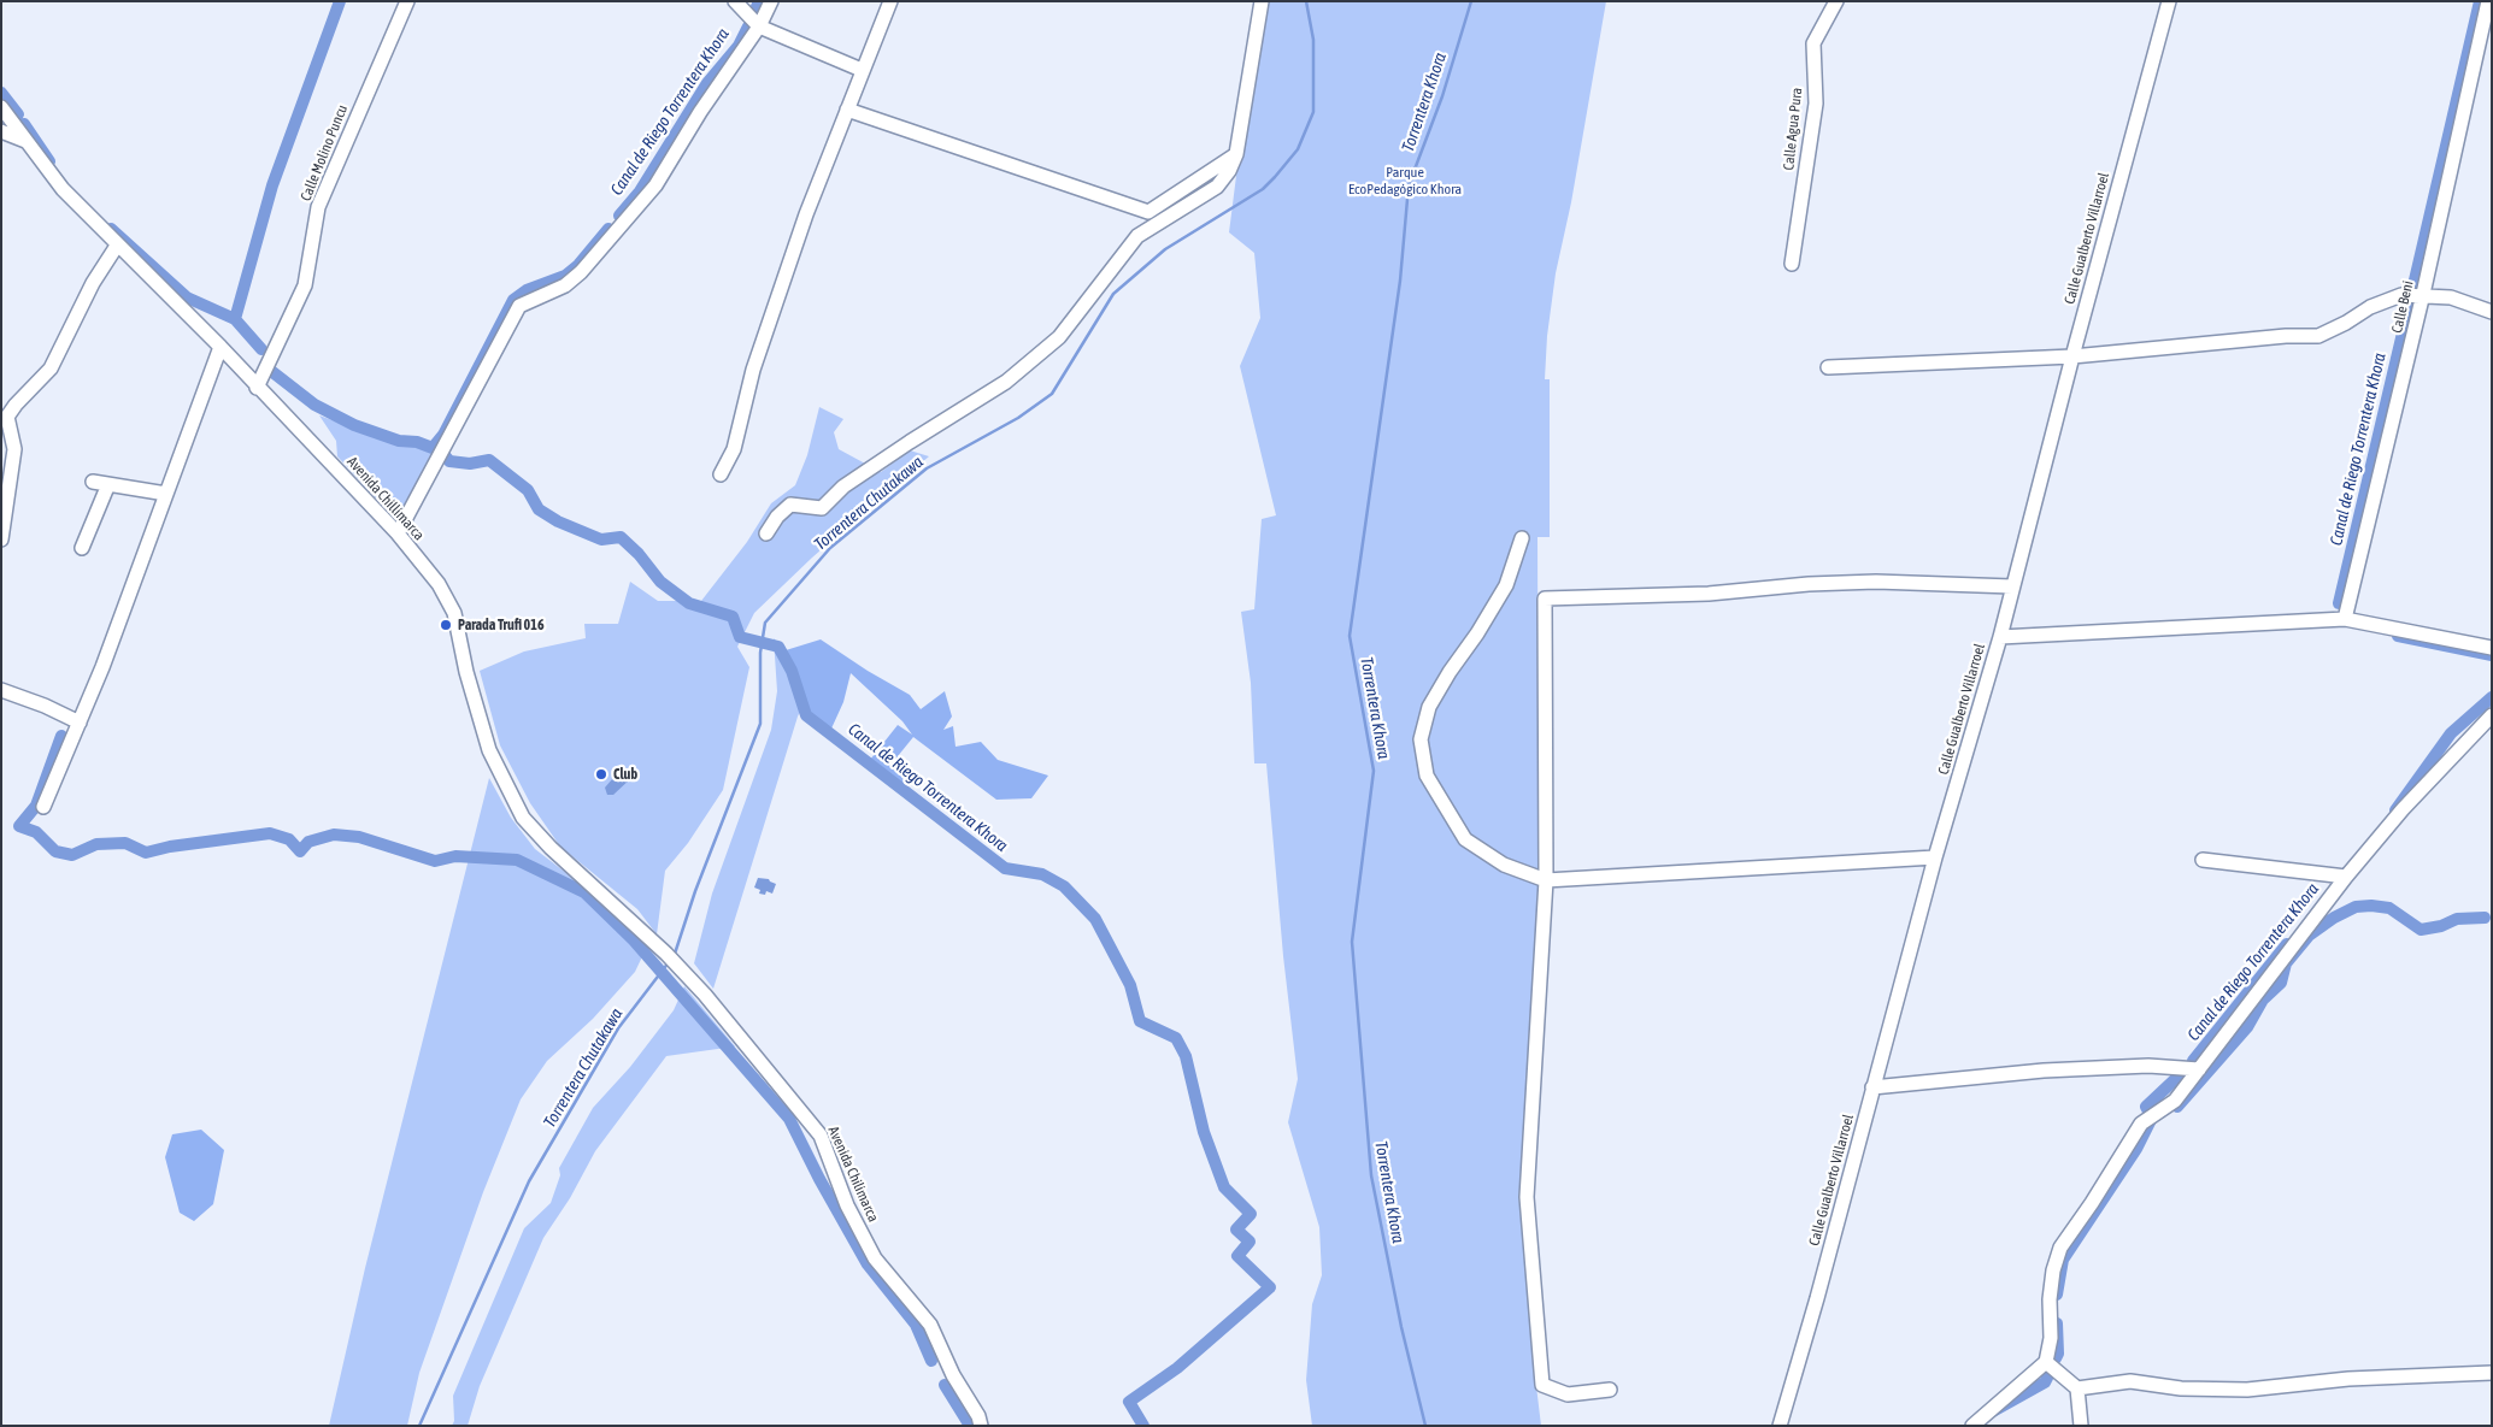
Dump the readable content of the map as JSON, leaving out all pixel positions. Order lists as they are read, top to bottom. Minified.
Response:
{"streets":{"street":["Calle Agua Pura","Calle Molino Puncu","Calle Gualberto Villarroel","Calle Beni","Avenida Chillimarca","Avenida Chilimarca"]},"crossings":[["Calle Molino Puncu","Avenida Chillimarca"],["Avenida Chillimarca","Avenida Chilimarca"]],"water":["Torrentera Khora","Canal de Riego Torrentera Khora","Torrentera Chutakawa"],"parks":["Parque EcoPedagógico Khora"],"places":["Parada Trufi 016","Club"]}
